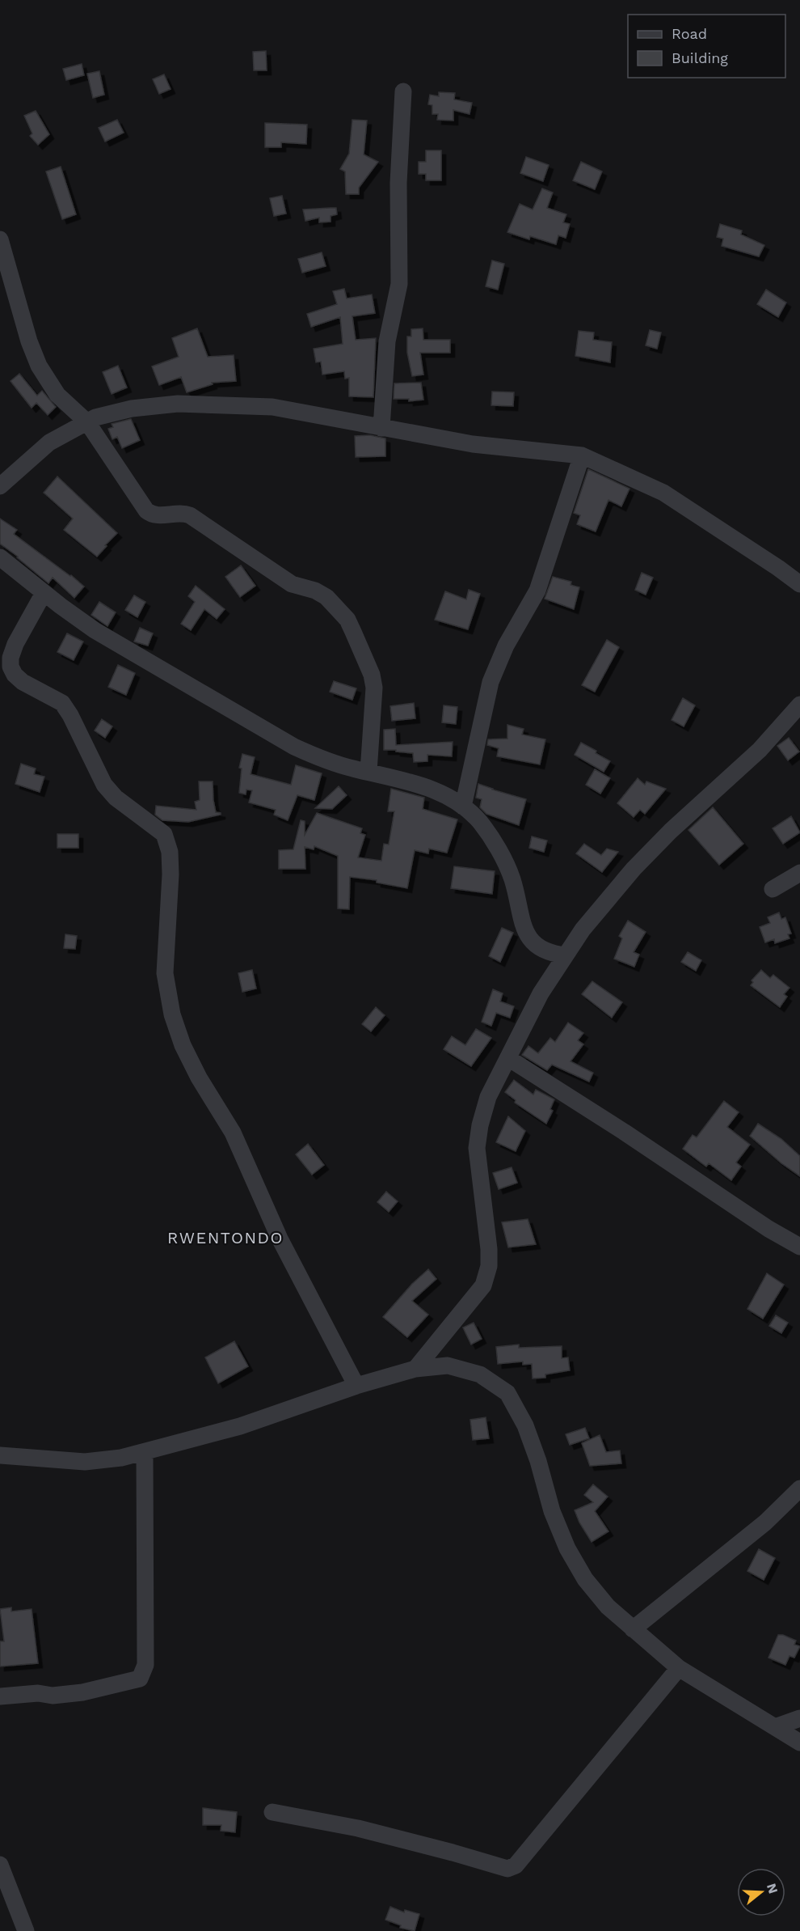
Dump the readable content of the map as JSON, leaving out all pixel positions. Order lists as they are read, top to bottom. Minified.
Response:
{"districts":["RWENTONDO"],"legend":["Road","Building"],"north":"right"}
